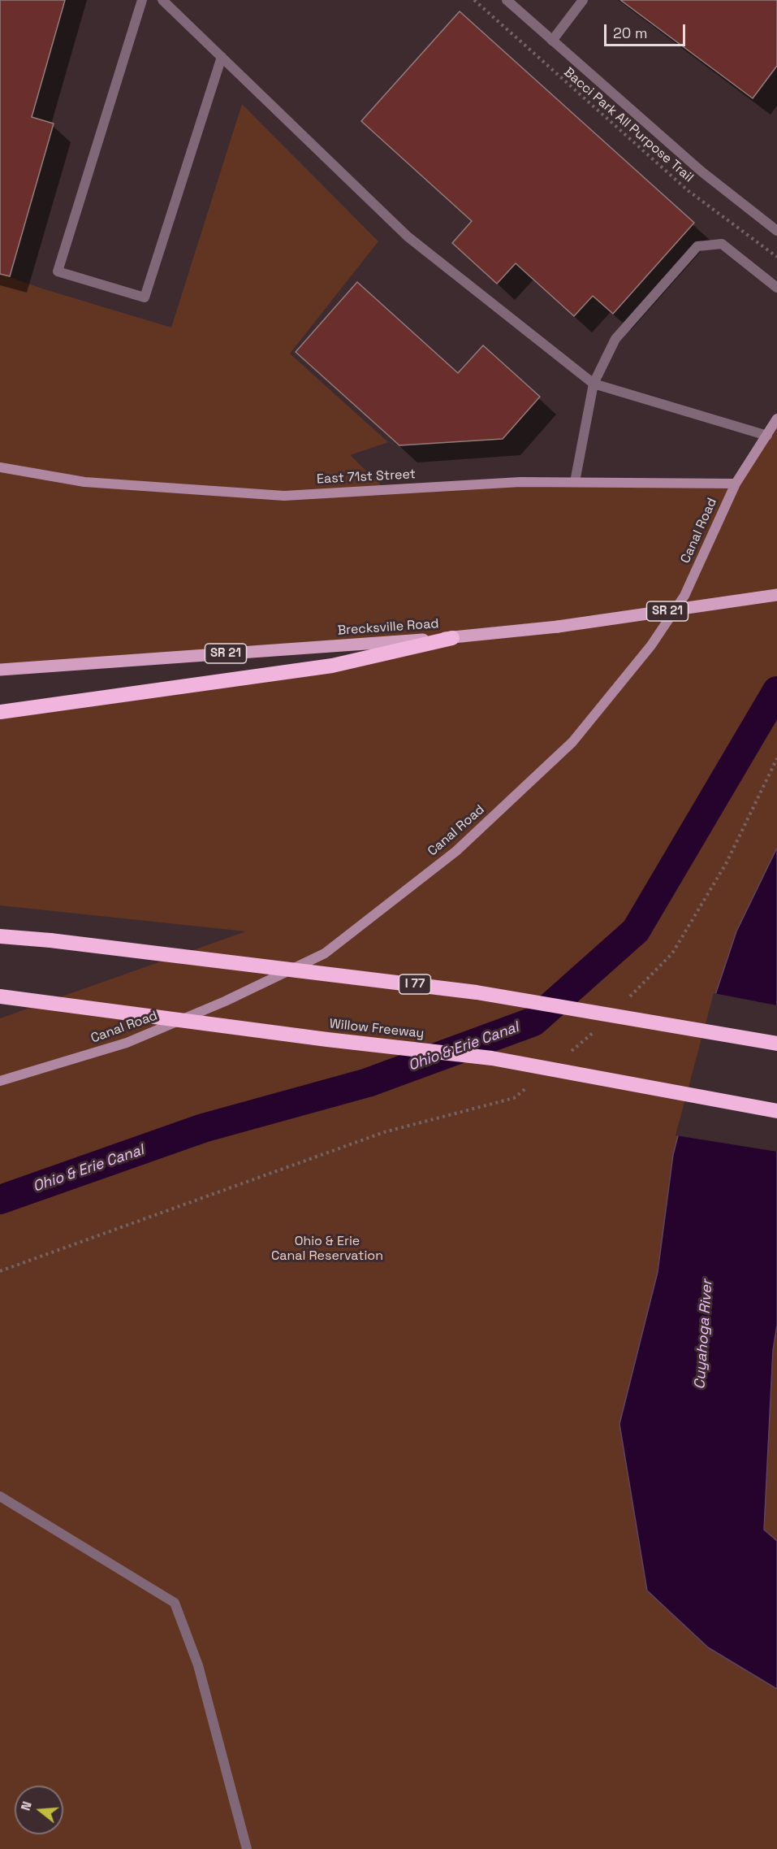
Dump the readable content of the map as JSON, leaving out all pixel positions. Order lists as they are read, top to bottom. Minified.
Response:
{"streets":{"highway":["I 77","Willow Freeway"],"main road":["SR 21","Brecksville Road"],"street":["East 71st Street","Canal Road"],"path":["Bacci Park All Purpose Trail"]},"crossings":[["East 71st Street","Canal Road"]],"water":["Ohio & Erie Canal","Cuyahoga River"],"parks":["Ohio & Erie Canal Reservation"],"scale_bar":"20 m","north":"left"}
